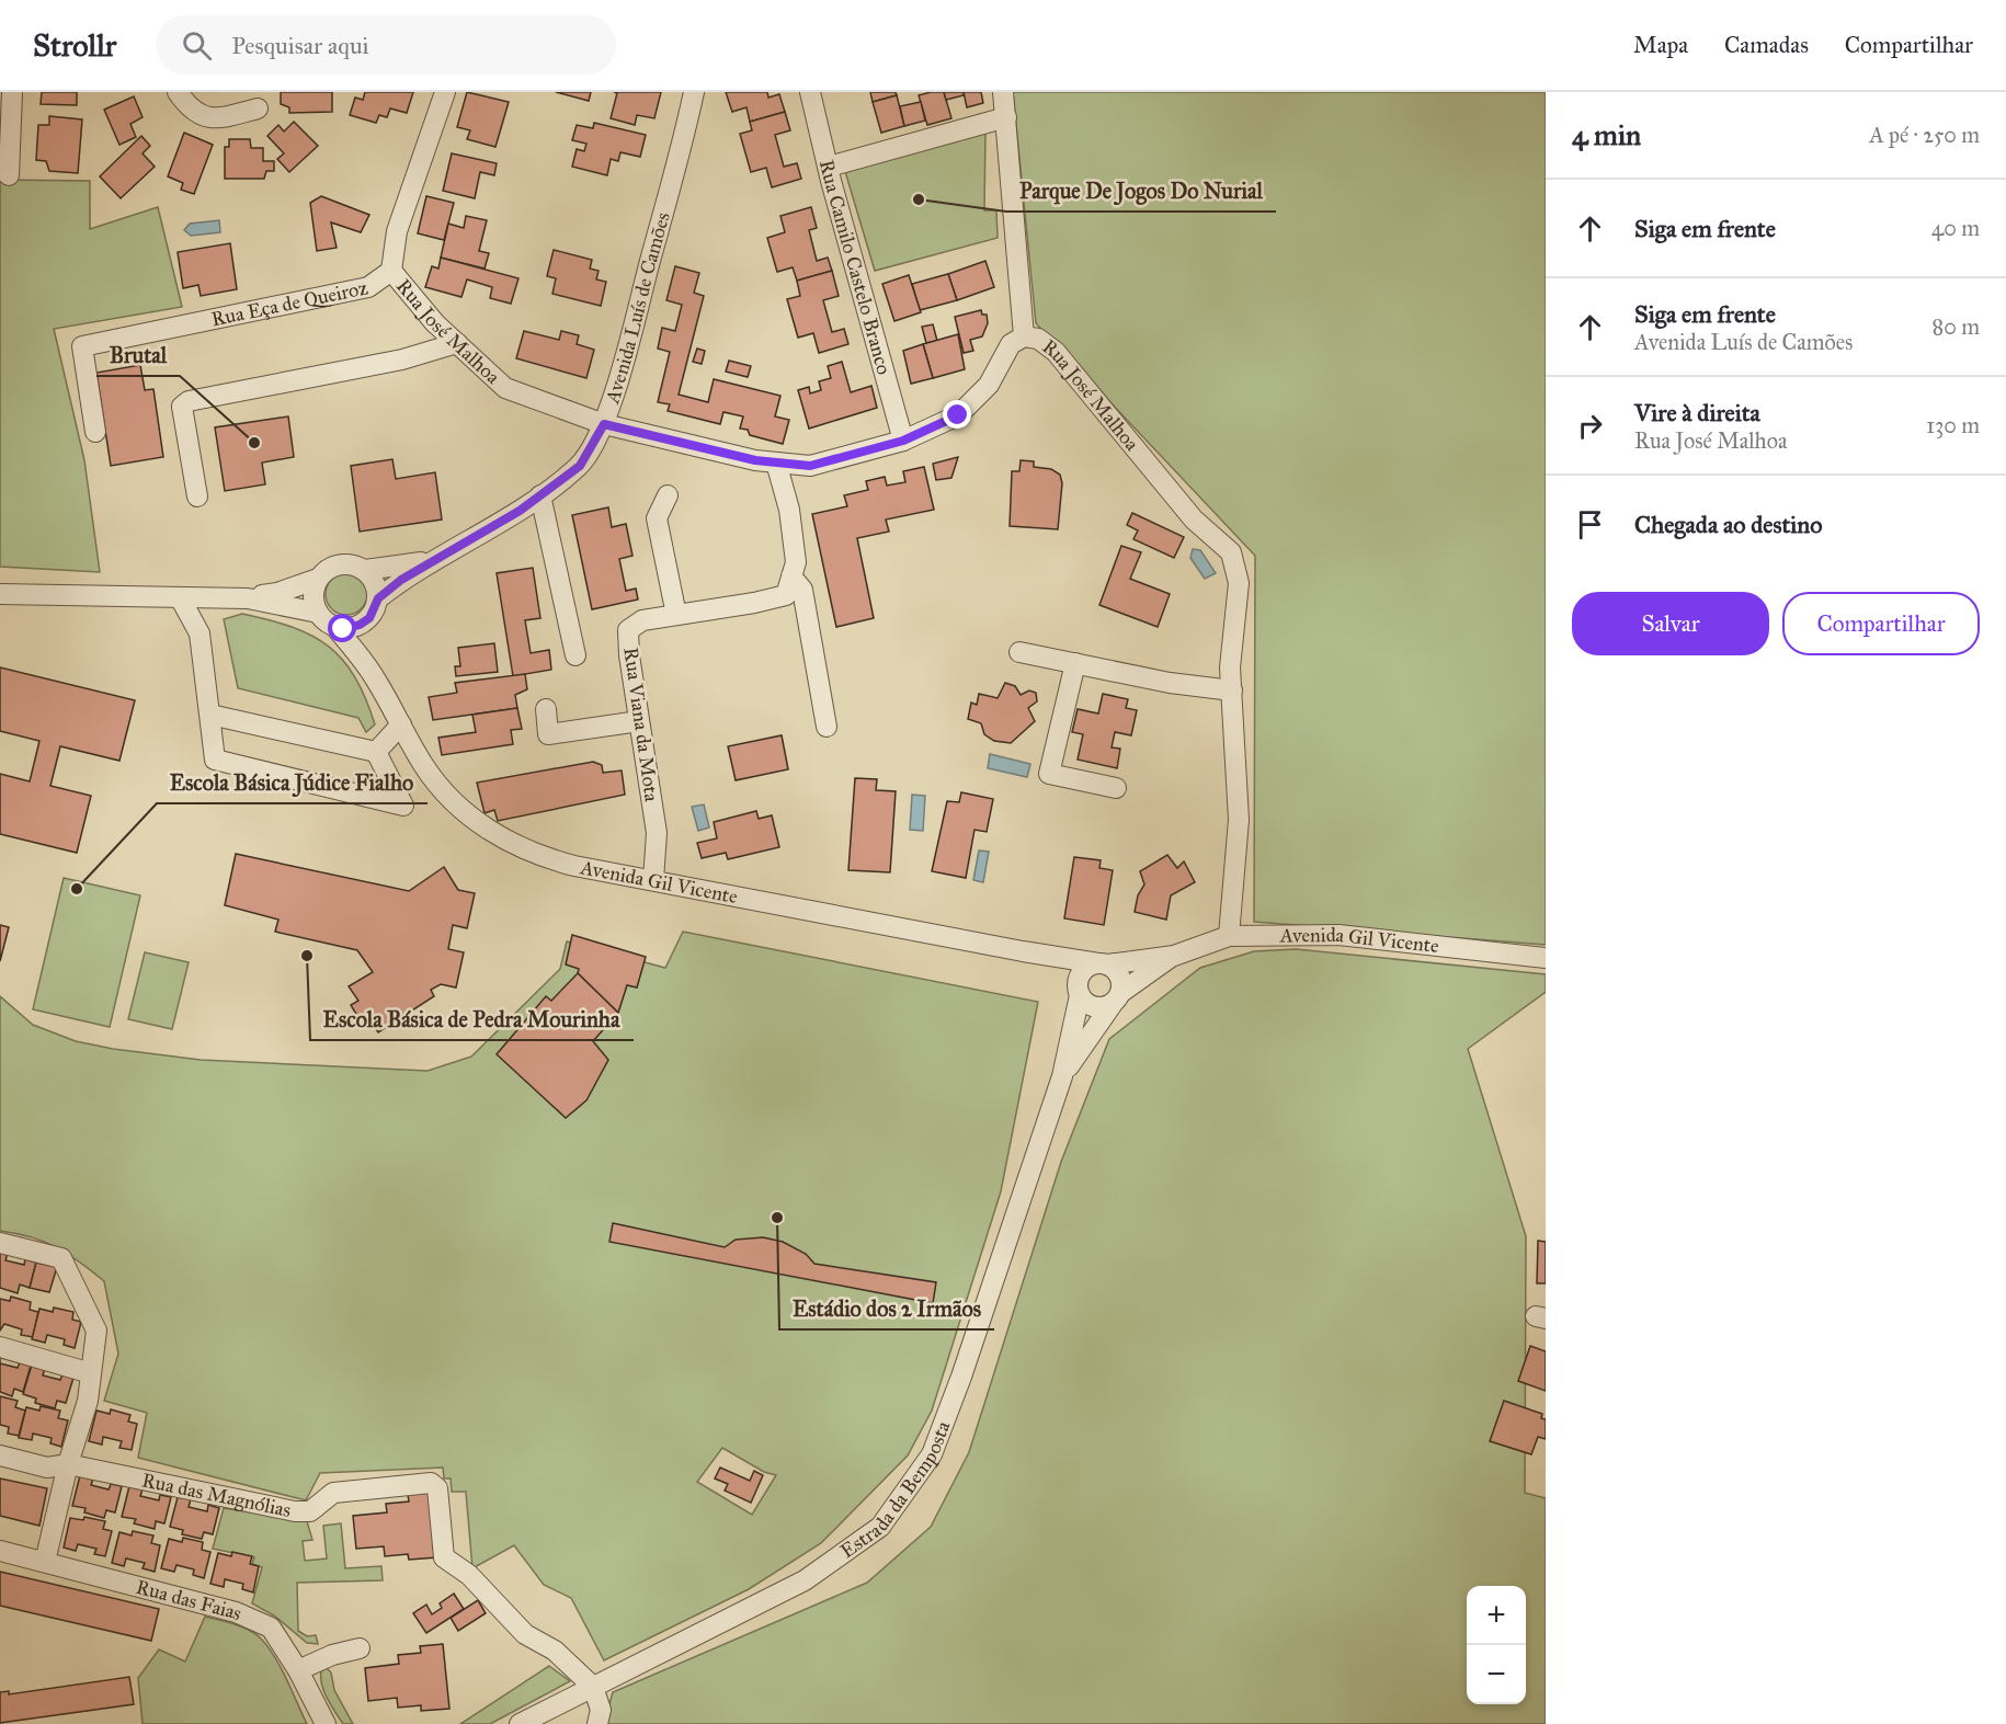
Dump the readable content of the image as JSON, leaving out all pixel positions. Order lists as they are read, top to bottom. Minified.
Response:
{"streets":{"street":["Rua Camilo Castelo Branco","Rua Eça de Queiroz","Avenida Luís de Camões","Rua José Malhoa","Rua Viana da Mota","Avenida Gil Vicente","Estrada da Bemposta","Rua das Magnólias","Rua das Faias"]},"crossings":[["Rua Camilo Castelo Branco","Rua José Malhoa"],["Rua Eça de Queiroz","Rua José Malhoa"],["Avenida Luís de Camões","Rua José Malhoa"],["Rua José Malhoa","Avenida Gil Vicente"],["Rua Viana da Mota","Avenida Gil Vicente"],["Estrada da Bemposta","Rua das Magnólias"]],"places":["Parque De Jogos Do Nurial","Brutal","Escola Básica Júdice Fialho","Escola Básica de Pedra Mourinha","Estádio dos 2 Irmãos"],"page":{"header":"Strollr","search":"Pesquisar aqui","nav":["Mapa","Camadas","Compartilhar"],"heading":["4 min","A pé · 250 m"],"list":[["Siga em frente","40 m"],["Siga em frente","Avenida Luís de Camões","80 m"],["Vire à direita","Rua José Malhoa","130 m"],"Chegada ao destino"],"buttons":["Salvar","Compartilhar"],"map_buttons":["+","−"]}}
